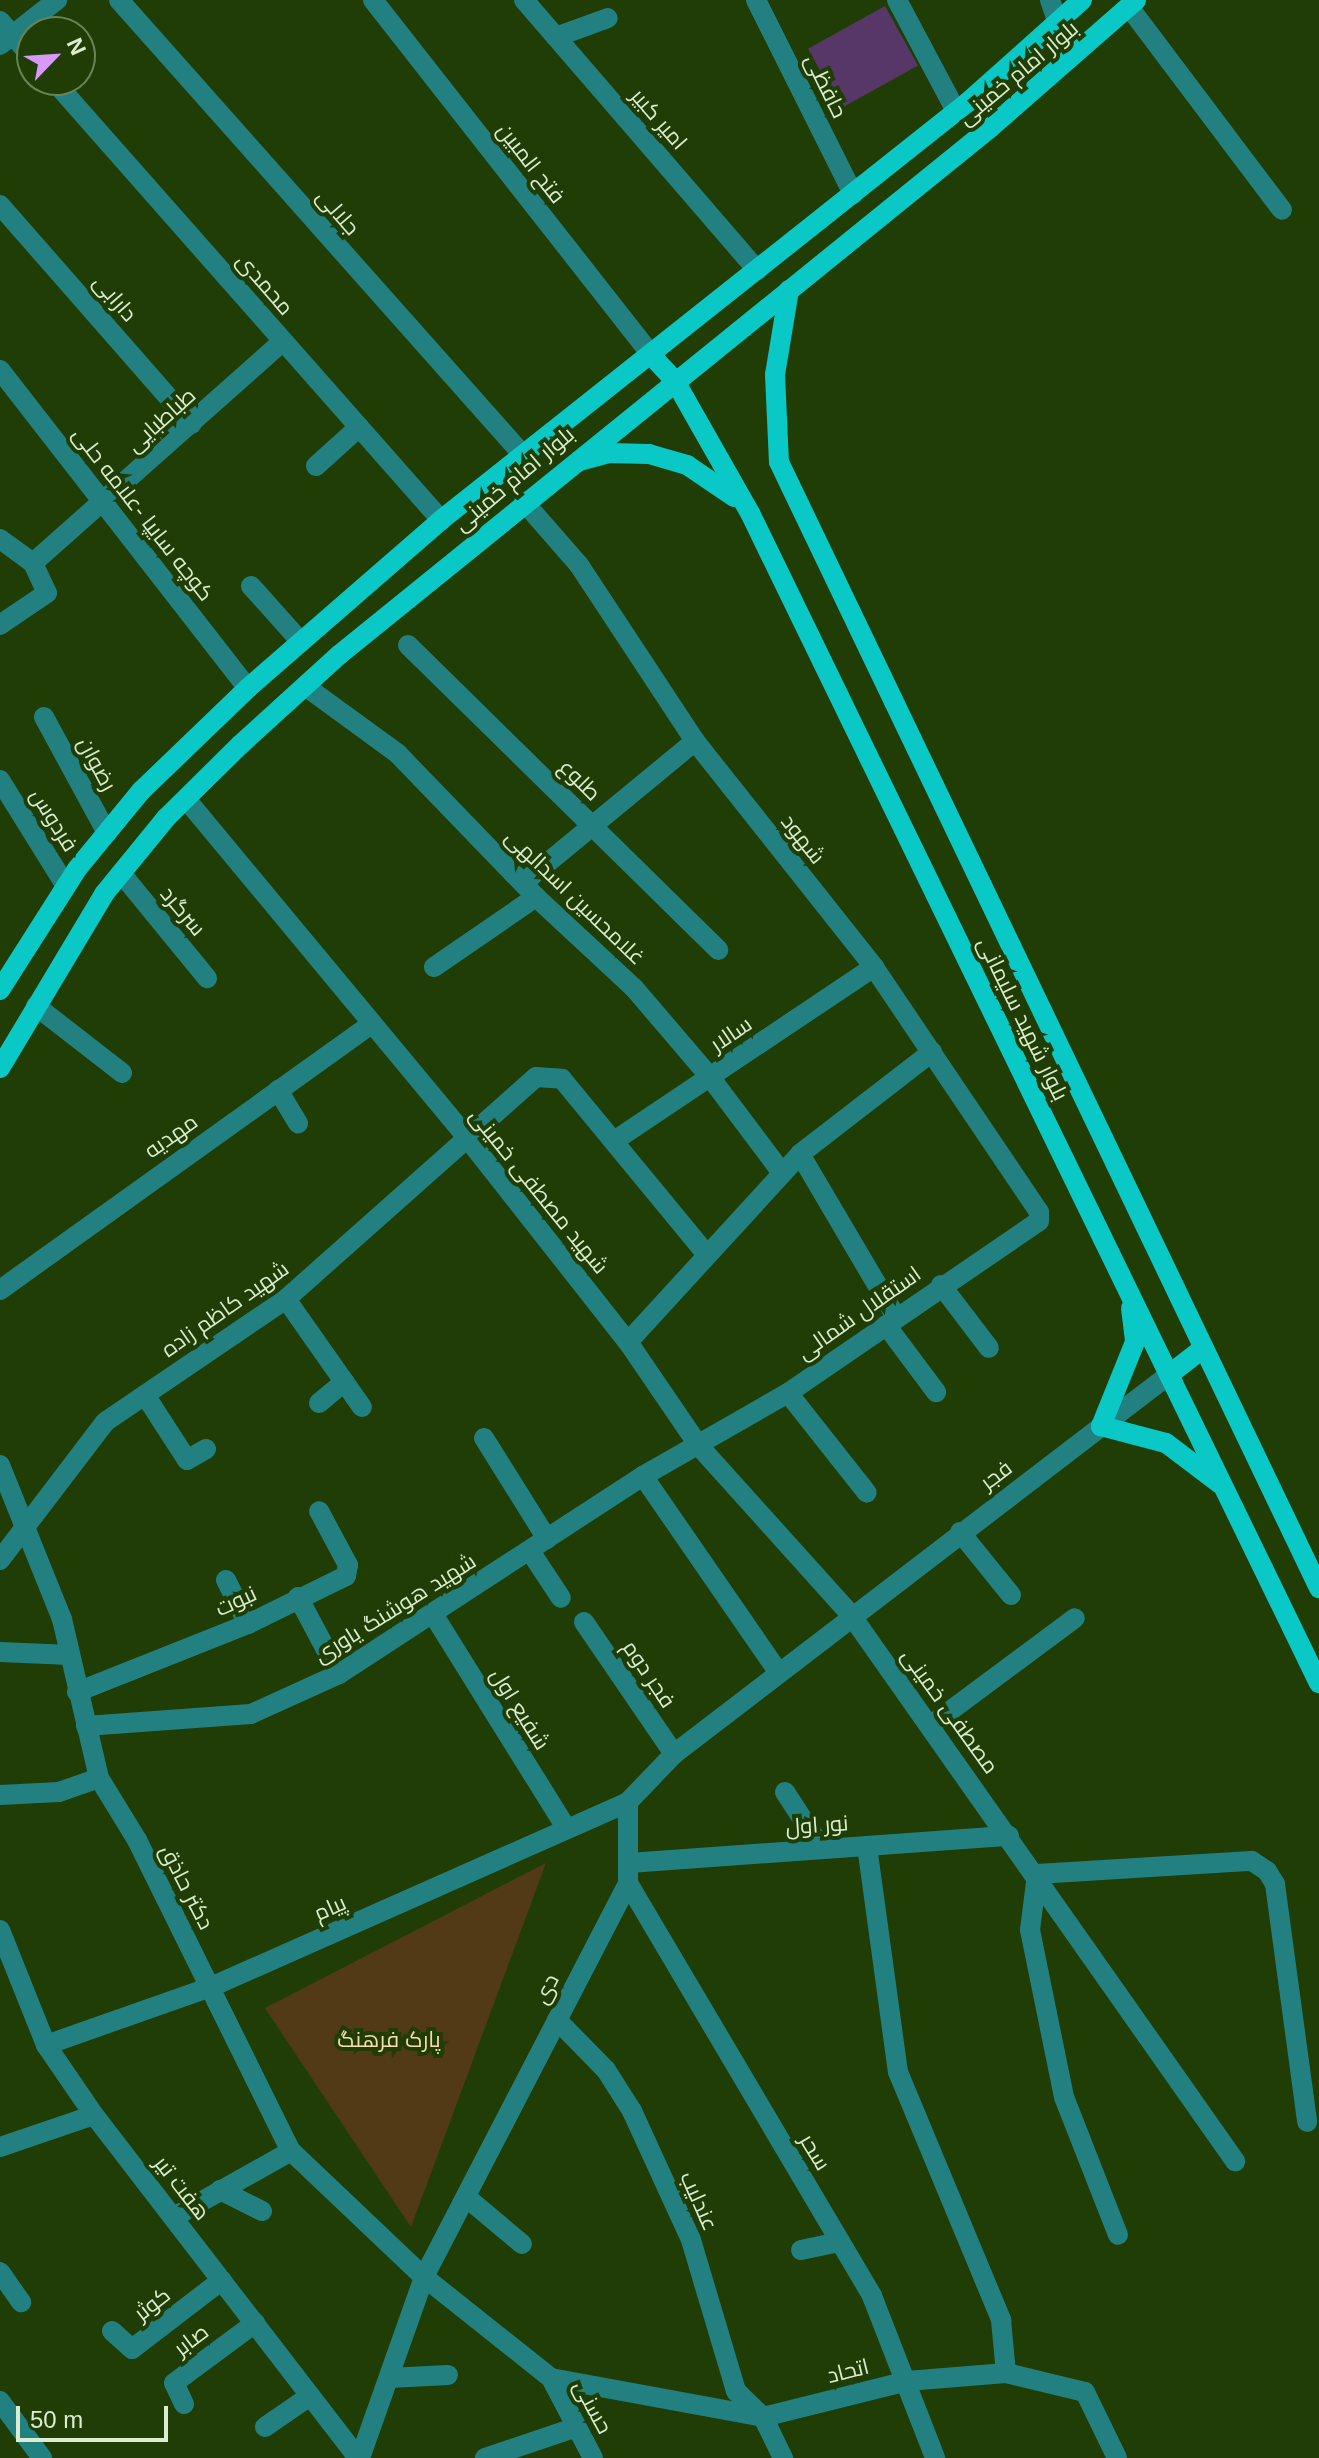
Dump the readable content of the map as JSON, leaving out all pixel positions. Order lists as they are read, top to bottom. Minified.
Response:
{"streets":{"main road":["بلوار امام خمینی","بلوار شهید سلیمانی"],"street":["حافظی","امیر کبیر","فتح المبین","جلالی","محمدی","دارابی","طباطبایی","کوچه سایپا -علامه حلی","رضوان","طلوع","فردوس","شهود","غلامحسین اسدالهی","سرگرد","سالار","مهدیه","شهید مصطفی خمینی","شهید کاظم زاده","استقلال شمالی","فجر","نبوت","شهید هوشنگ یاوری","فجر دوم","شفیع اول","مصطفی خمینی","نور اول","دکتر حاذق","پیام","دی","سحر","هفت تیر","عندلیب","کوثر","صابر","اتحاد","حسنی"]},"crossings":[["بلوار امام خمینی","حافظی"],["بلوار امام خمینی","امیر کبیر"],["بلوار امام خمینی","فتح المبین"],["بلوار امام خمینی","جلالی"],["بلوار امام خمینی","محمدی"],["بلوار امام خمینی","کوچه سایپا -علامه حلی"],["بلوار امام خمینی","رضوان"],["بلوار امام خمینی","فردوس"],["بلوار امام خمینی","شهود"],["بلوار امام خمینی","غلامحسین اسدالهی"],["بلوار امام خمینی","سرگرد"],["بلوار امام خمینی","بلوار شهید سلیمانی"],["بلوار امام خمینی","شهید مصطفی خمینی"],["فتح المبین","بلوار شهید سلیمانی"],["محمدی","طباطبایی"],["دارابی","طباطبایی"],["طباطبایی","کوچه سایپا -علامه حلی"],["شهود","سالار"],["شهود","استقلال شمالی"],["غلامحسین اسدالهی","سالار"],["بلوار شهید سلیمانی","فجر"],["سالار","شهید کاظم زاده"],["مهدیه","شهید مصطفی خمینی"],["شهید مصطفی خمینی","شهید کاظم زاده"],["شهید مصطفی خمینی","استقلال شمالی"],["شهید مصطفی خمینی","فجر"],["شهید مصطفی خمینی","شهید هوشنگ یاوری"],["شهید مصطفی خمینی","مصطفی خمینی"],["شهید کاظم زاده","دکتر حاذق"],["استقلال شمالی","شهید هوشنگ یاوری"],["فجر","مصطفی خمینی"],["نبوت","دکتر حاذق"],["شهید هوشنگ یاوری","شفیع اول"],["شهید هوشنگ یاوری","دکتر حاذق"],["شفیع اول","پیام"],["مصطفی خمینی","نور اول"],["نور اول","دی"],["نور اول","سحر"],["دکتر حاذق","پیام"],["دکتر حاذق","دی"],["دکتر حاذق","اتحاد"],["دکتر حاذق","حسنی"],["پیام","دی"],["پیام","هفت تیر"],["دی","سحر"],["دی","هفت تیر"],["دی","عندلیب"],["سحر","اتحاد"],["هفت تیر","کوثر"],["هفت تیر","صابر"],["عندلیب","اتحاد"],["اتحاد","حسنی"]],"parks":["پارک فرهنگ"],"scale_bar":"50 m","north":"top right"}
